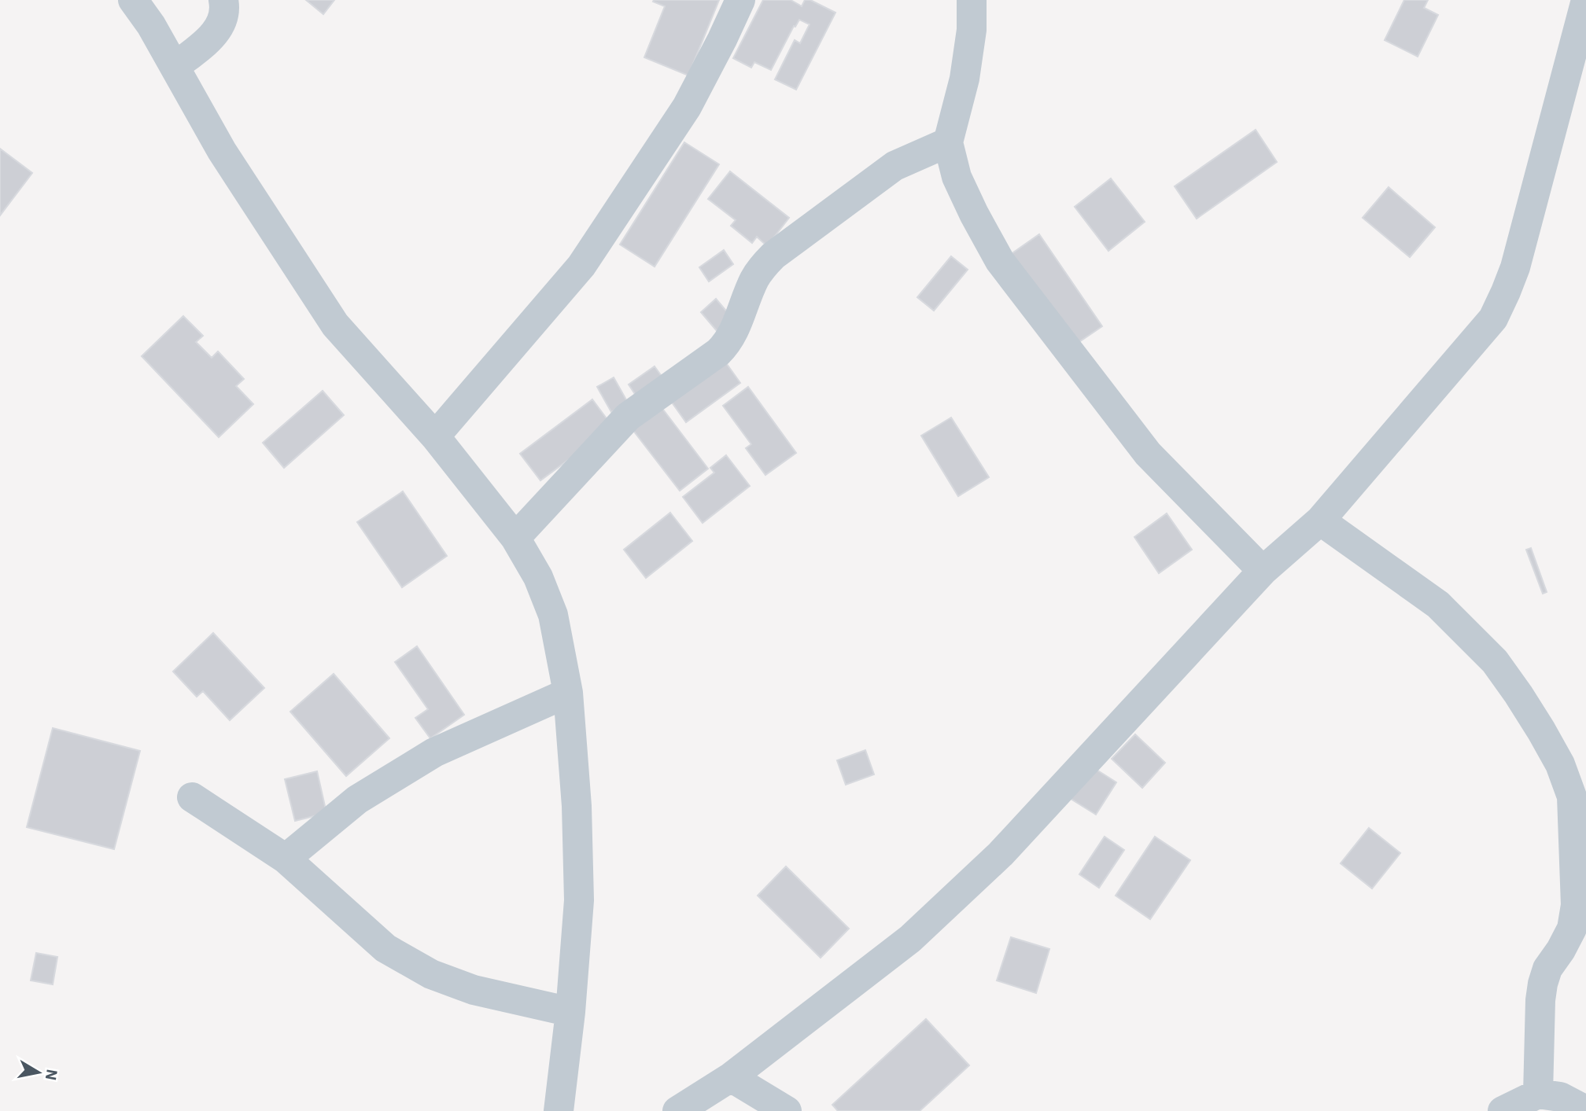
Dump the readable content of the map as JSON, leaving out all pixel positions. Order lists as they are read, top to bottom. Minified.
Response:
{"north":"right"}
